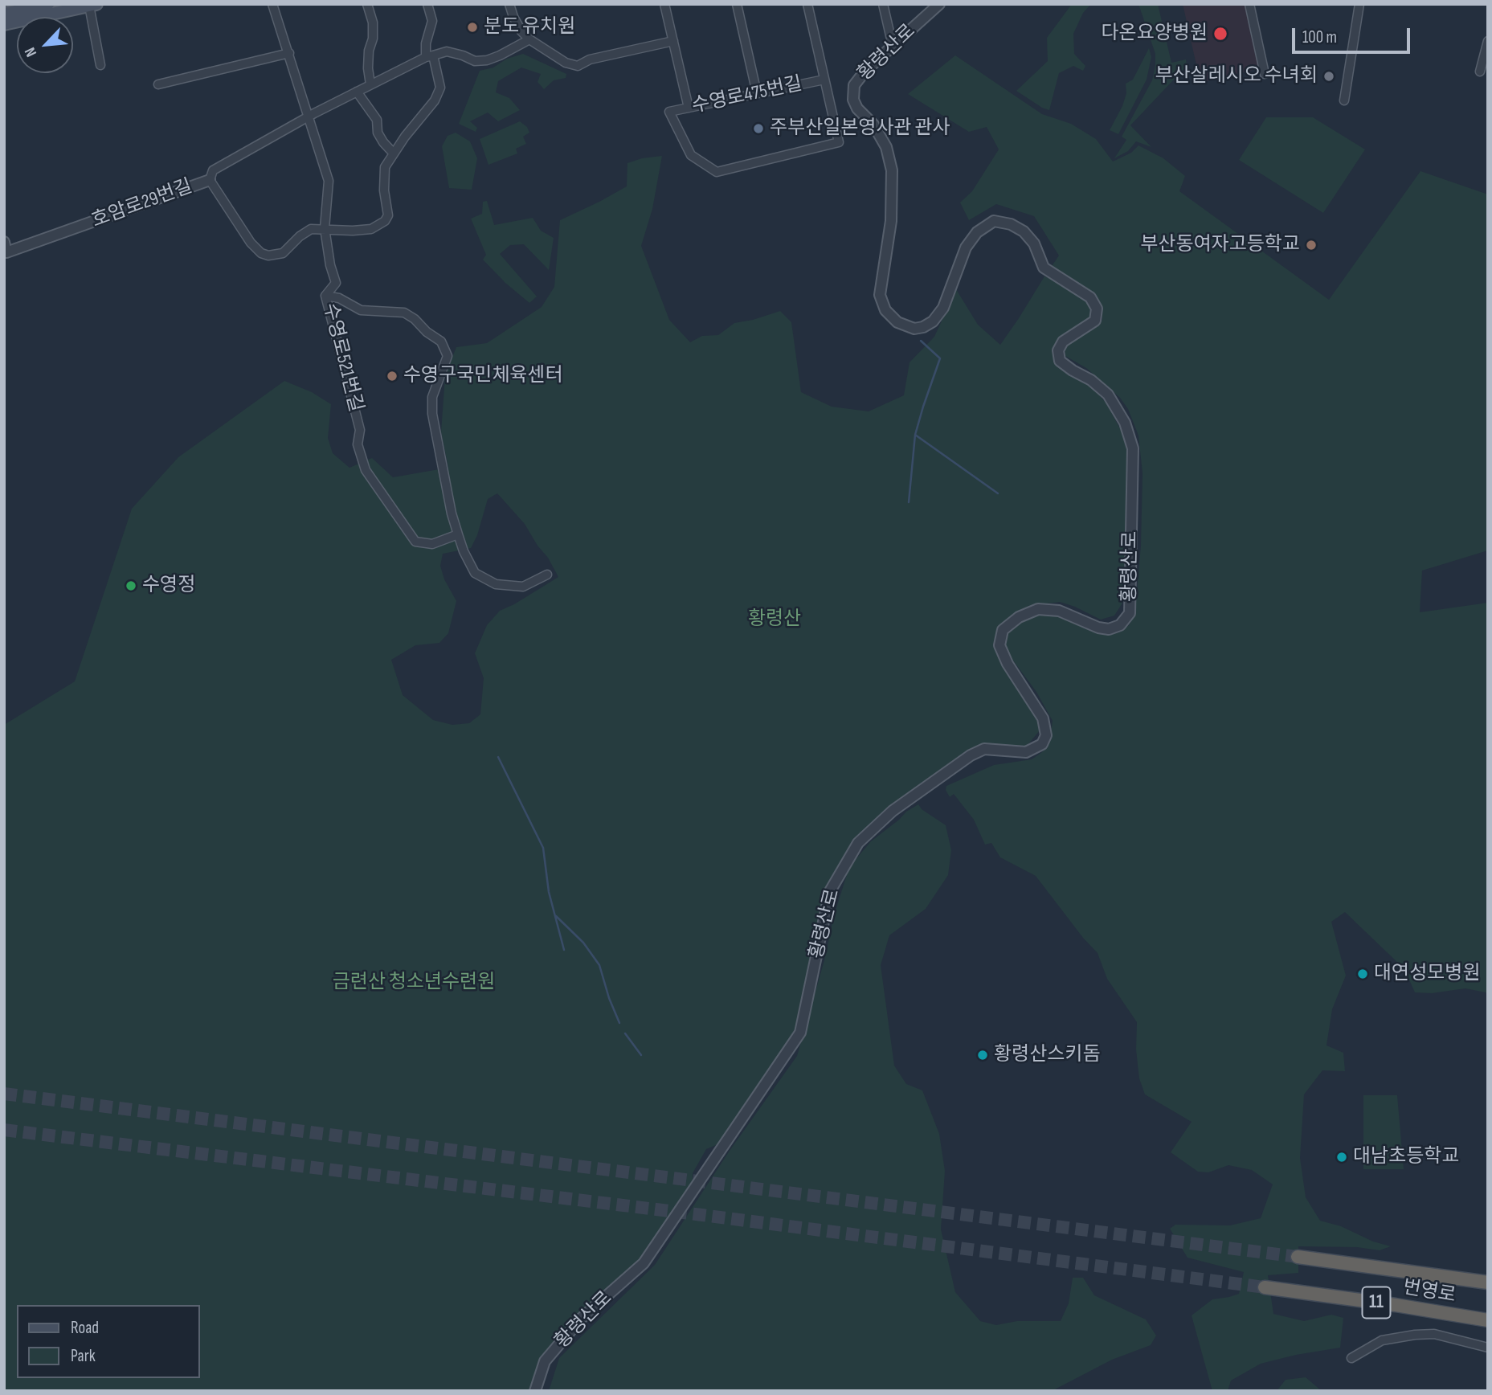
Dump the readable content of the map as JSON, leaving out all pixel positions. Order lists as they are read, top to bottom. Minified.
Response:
{"streets":{"highway":["번영로","11"],"street":["황령산로","수영로475번길","호암로29번길","수영로521번길"]},"crossings":[["호암로29번길","수영로521번길"]],"parks":["황령산","금련산 청소년수련원"],"places":["분도 유치원","다온요양병원","부산살레시오 수녀회","주부산일본영사관 관사","부산동여자고등학교","수영구국민체육센터","수영정","대연성모병원","황령산스키돔","대남초등학교"],"legend":["Road","Park"],"scale_bar":"100 m","north":"bottom left"}
